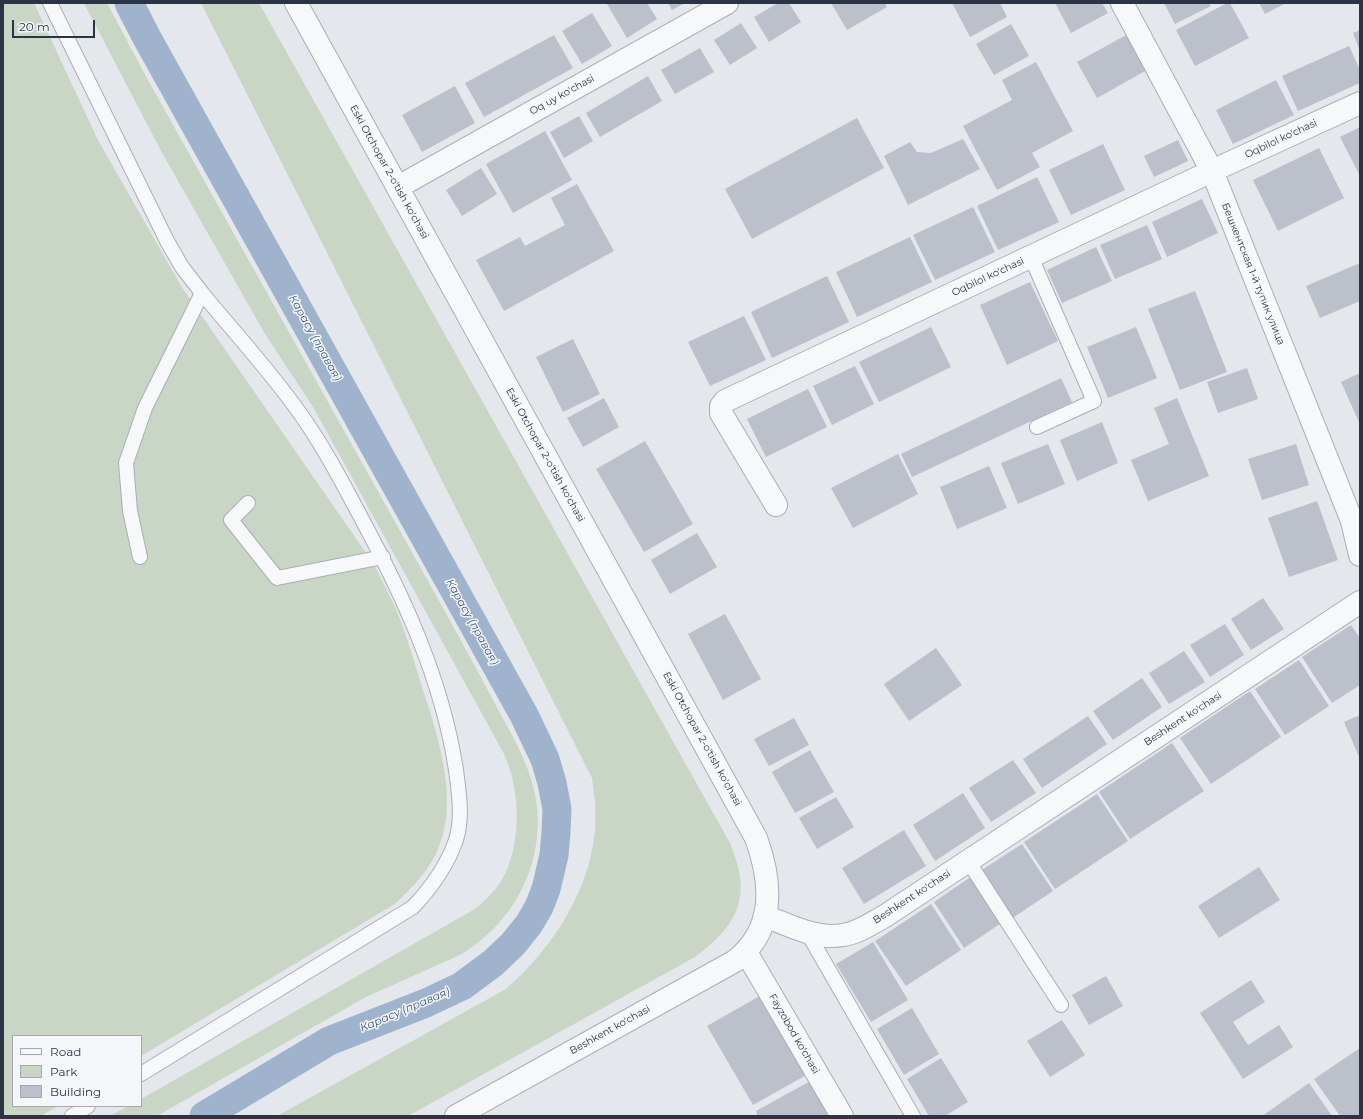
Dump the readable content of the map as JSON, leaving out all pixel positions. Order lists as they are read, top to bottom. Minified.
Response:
{"streets":{"street":["Oq uy ko'chasi","Oqbilol ko'chasi","Eski Otchopar 2-o'tish ko'chasi","Бешкентская 1-й тупик улица","Beshkent ko'chasi","Fayzobod ko'chasi"]},"crossings":[["Oq uy ko'chasi","Eski Otchopar 2-o'tish ko'chasi"],["Oqbilol ko'chasi","Бешкентская 1-й тупик улица"],["Eski Otchopar 2-o'tish ko'chasi","Beshkent ko'chasi"],["Beshkent ko'chasi","Fayzobod ko'chasi"]],"water":["Карасу (правая)"],"legend":["Road","Park","Building"],"scale_bar":"20 m"}
